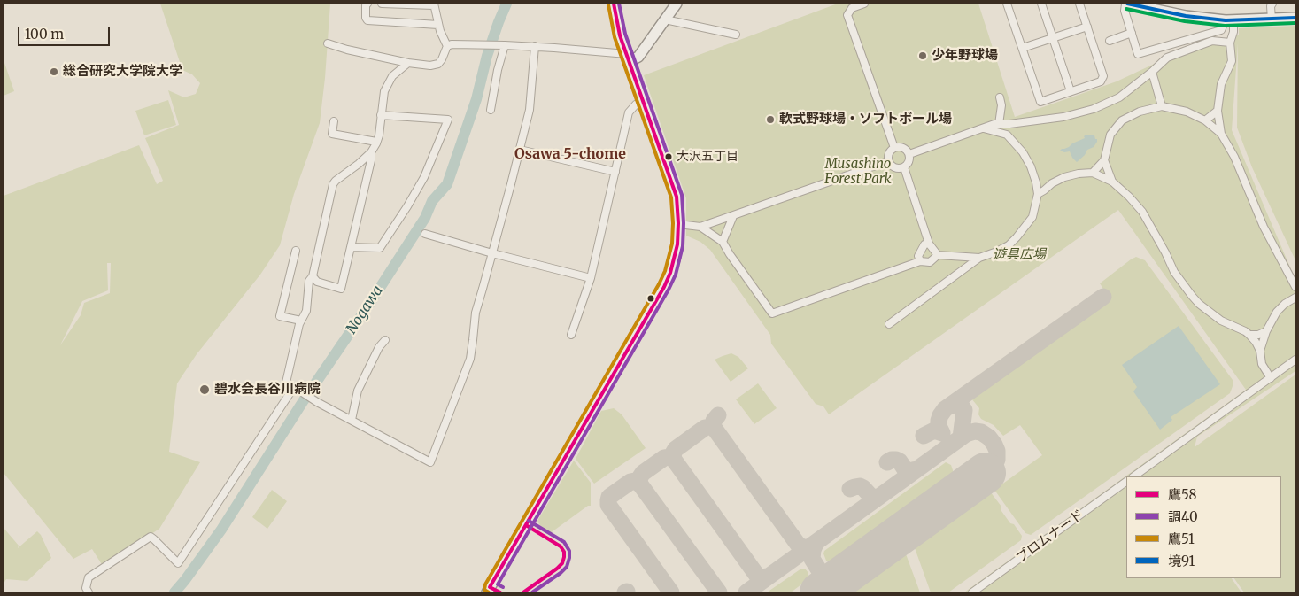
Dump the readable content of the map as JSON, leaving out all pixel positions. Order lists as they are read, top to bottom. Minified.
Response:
{"streets":{"street":["プロムナード"]},"districts":["Osawa 5-chome"],"water":["Nogawa"],"parks":["Musashino Forest Park","遊具広場"],"places":["少年野球場","総合研究大学院大学","軟式野球場・ソフトボール場","大沢五丁目","碧水会長谷川病院"],"lines":["transit line 鷹58","transit line 調40","transit line 境91","transit line 鷹51"],"legend":["鷹58","調40","鷹51","境91"],"scale_bar":"100 m"}
